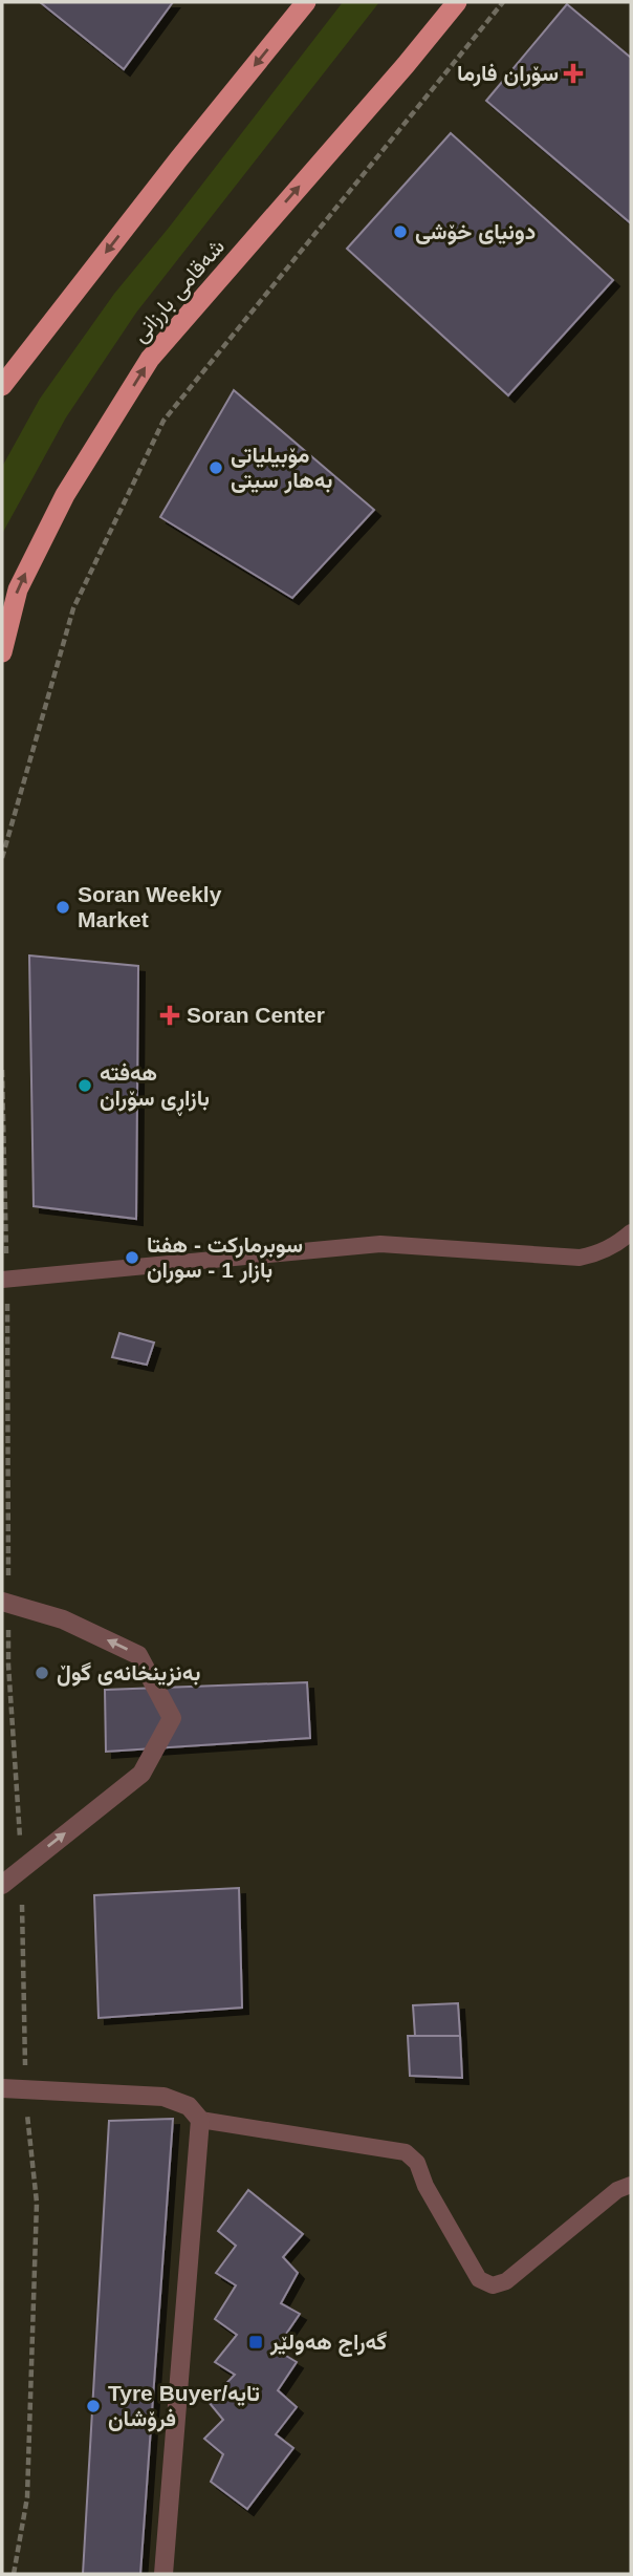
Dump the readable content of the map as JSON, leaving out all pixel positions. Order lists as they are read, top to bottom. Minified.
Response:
{"streets":{"highway":["شەقامی بارزانی"]},"places":{"health":["سۆران فارما","Soran Center"],"other":["دونیای خۆشی","مۆبیلیاتی بەهار سیتی","Soran Weekly Market","هەفتە بازاڕی سۆران","سوبرماركت - هفتا بازار 1 - سوران","بەنزینخانەی گوڵ","Tyre Buyer/تایە فرۆشان"],"transit":["گەراج هەولێر"]}}
